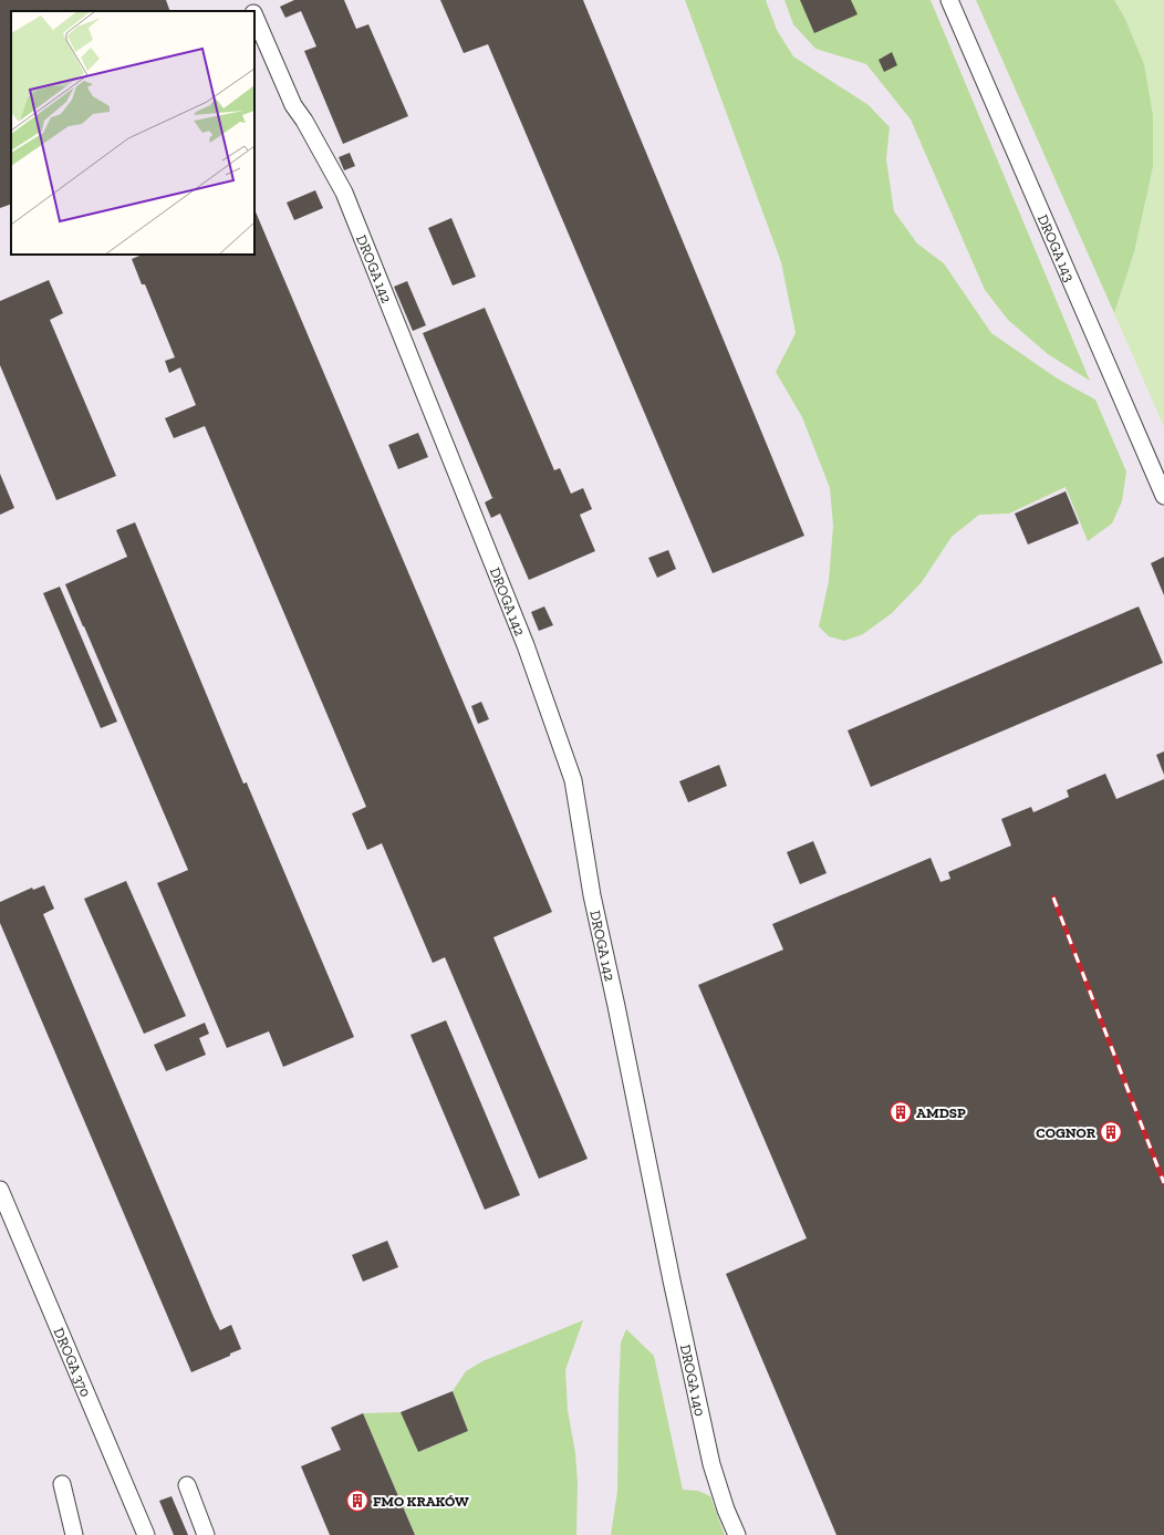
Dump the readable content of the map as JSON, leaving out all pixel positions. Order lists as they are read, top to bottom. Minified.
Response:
{"streets":{"lane":["DROGA 143","DROGA 142","DROGA 370","DROGA 140"]},"crossings":[["DROGA 142","DROGA 140"]],"places":{"building":["AMDSP","COGNOR","FMO KRAKÓW"]}}
